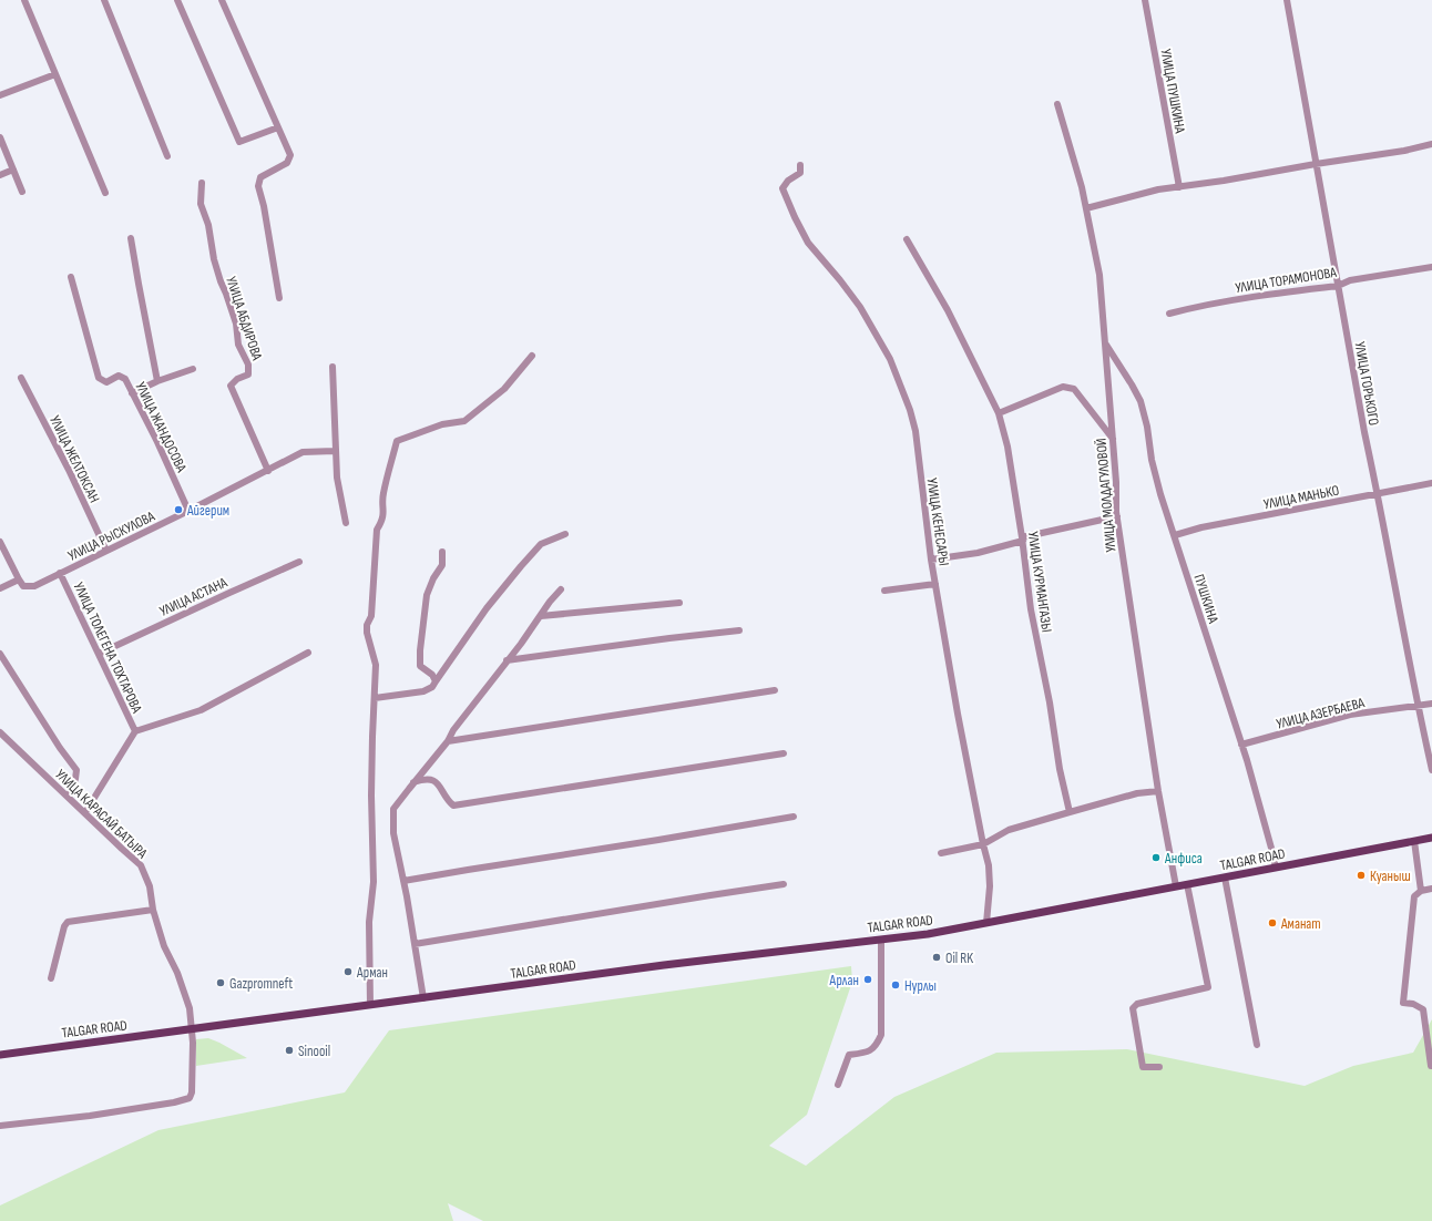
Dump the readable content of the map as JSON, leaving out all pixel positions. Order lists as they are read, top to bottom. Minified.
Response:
{"streets":{"main road":["TALGAR ROAD"],"street":["УЛИЦА ПУШКИНА","УЛИЦА ТОРАМОНОВА","УЛИЦА АБДИРОВА","УЛИЦА ГОРЬКОГО","УЛИЦА ЖАНДОСОВА","УЛИЦА ЖЕЛТОКСАН","УЛИЦА МОЛДАГУЛОВОЙ","УЛИЦА МАНЬКО","УЛИЦА КЕНЕСАРЫ","УЛИЦА РЫСКУЛОВА","УЛИЦА КУРМАНГАЗЫ","УЛИЦА АСТАНА","ПУШКИНА","УЛИЦА ТОЛЕГЕНА ТОХТАРОВА","УЛИЦА АЗЕРБАЕВА","УЛИЦА КАРАСАЙ БАТЫРА"]},"crossings":[["УЛИЦА ТОРАМОНОВА","УЛИЦА ГОРЬКОГО"],["УЛИЦА АБДИРОВА","УЛИЦА РЫСКУЛОВА"],["УЛИЦА ГОРЬКОГО","УЛИЦА МАНЬКО"],["УЛИЦА ГОРЬКОГО","УЛИЦА АЗЕРБАЕВА"],["УЛИЦА ЖАНДОСОВА","УЛИЦА РЫСКУЛОВА"],["УЛИЦА ЖЕЛТОКСАН","УЛИЦА РЫСКУЛОВА"],["УЛИЦА МОЛДАГУЛОВОЙ","ПУШКИНА"],["УЛИЦА МОЛДАГУЛОВОЙ","TALGAR ROAD"],["УЛИЦА МАНЬКО","ПУШКИНА"],["УЛИЦА КЕНЕСАРЫ","TALGAR ROAD"],["УЛИЦА РЫСКУЛОВА","УЛИЦА ТОЛЕГЕНА ТОХТАРОВА"],["УЛИЦА АСТАНА","УЛИЦА ТОЛЕГЕНА ТОХТАРОВА"],["ПУШКИНА","УЛИЦА АЗЕРБАЕВА"],["ПУШКИНА","TALGAR ROAD"],["УЛИЦА ТОЛЕГЕНА ТОХТАРОВА","УЛИЦА КАРАСАЙ БАТЫРА"],["УЛИЦА КАРАСАЙ БАТЫРА","TALGAR ROAD"]],"places":["Айгерим","Анфиса","Куаныш","Аманат","Oil RK","Арман","Арлан","Gazpromneft","Нурлы","Sinooil"]}
